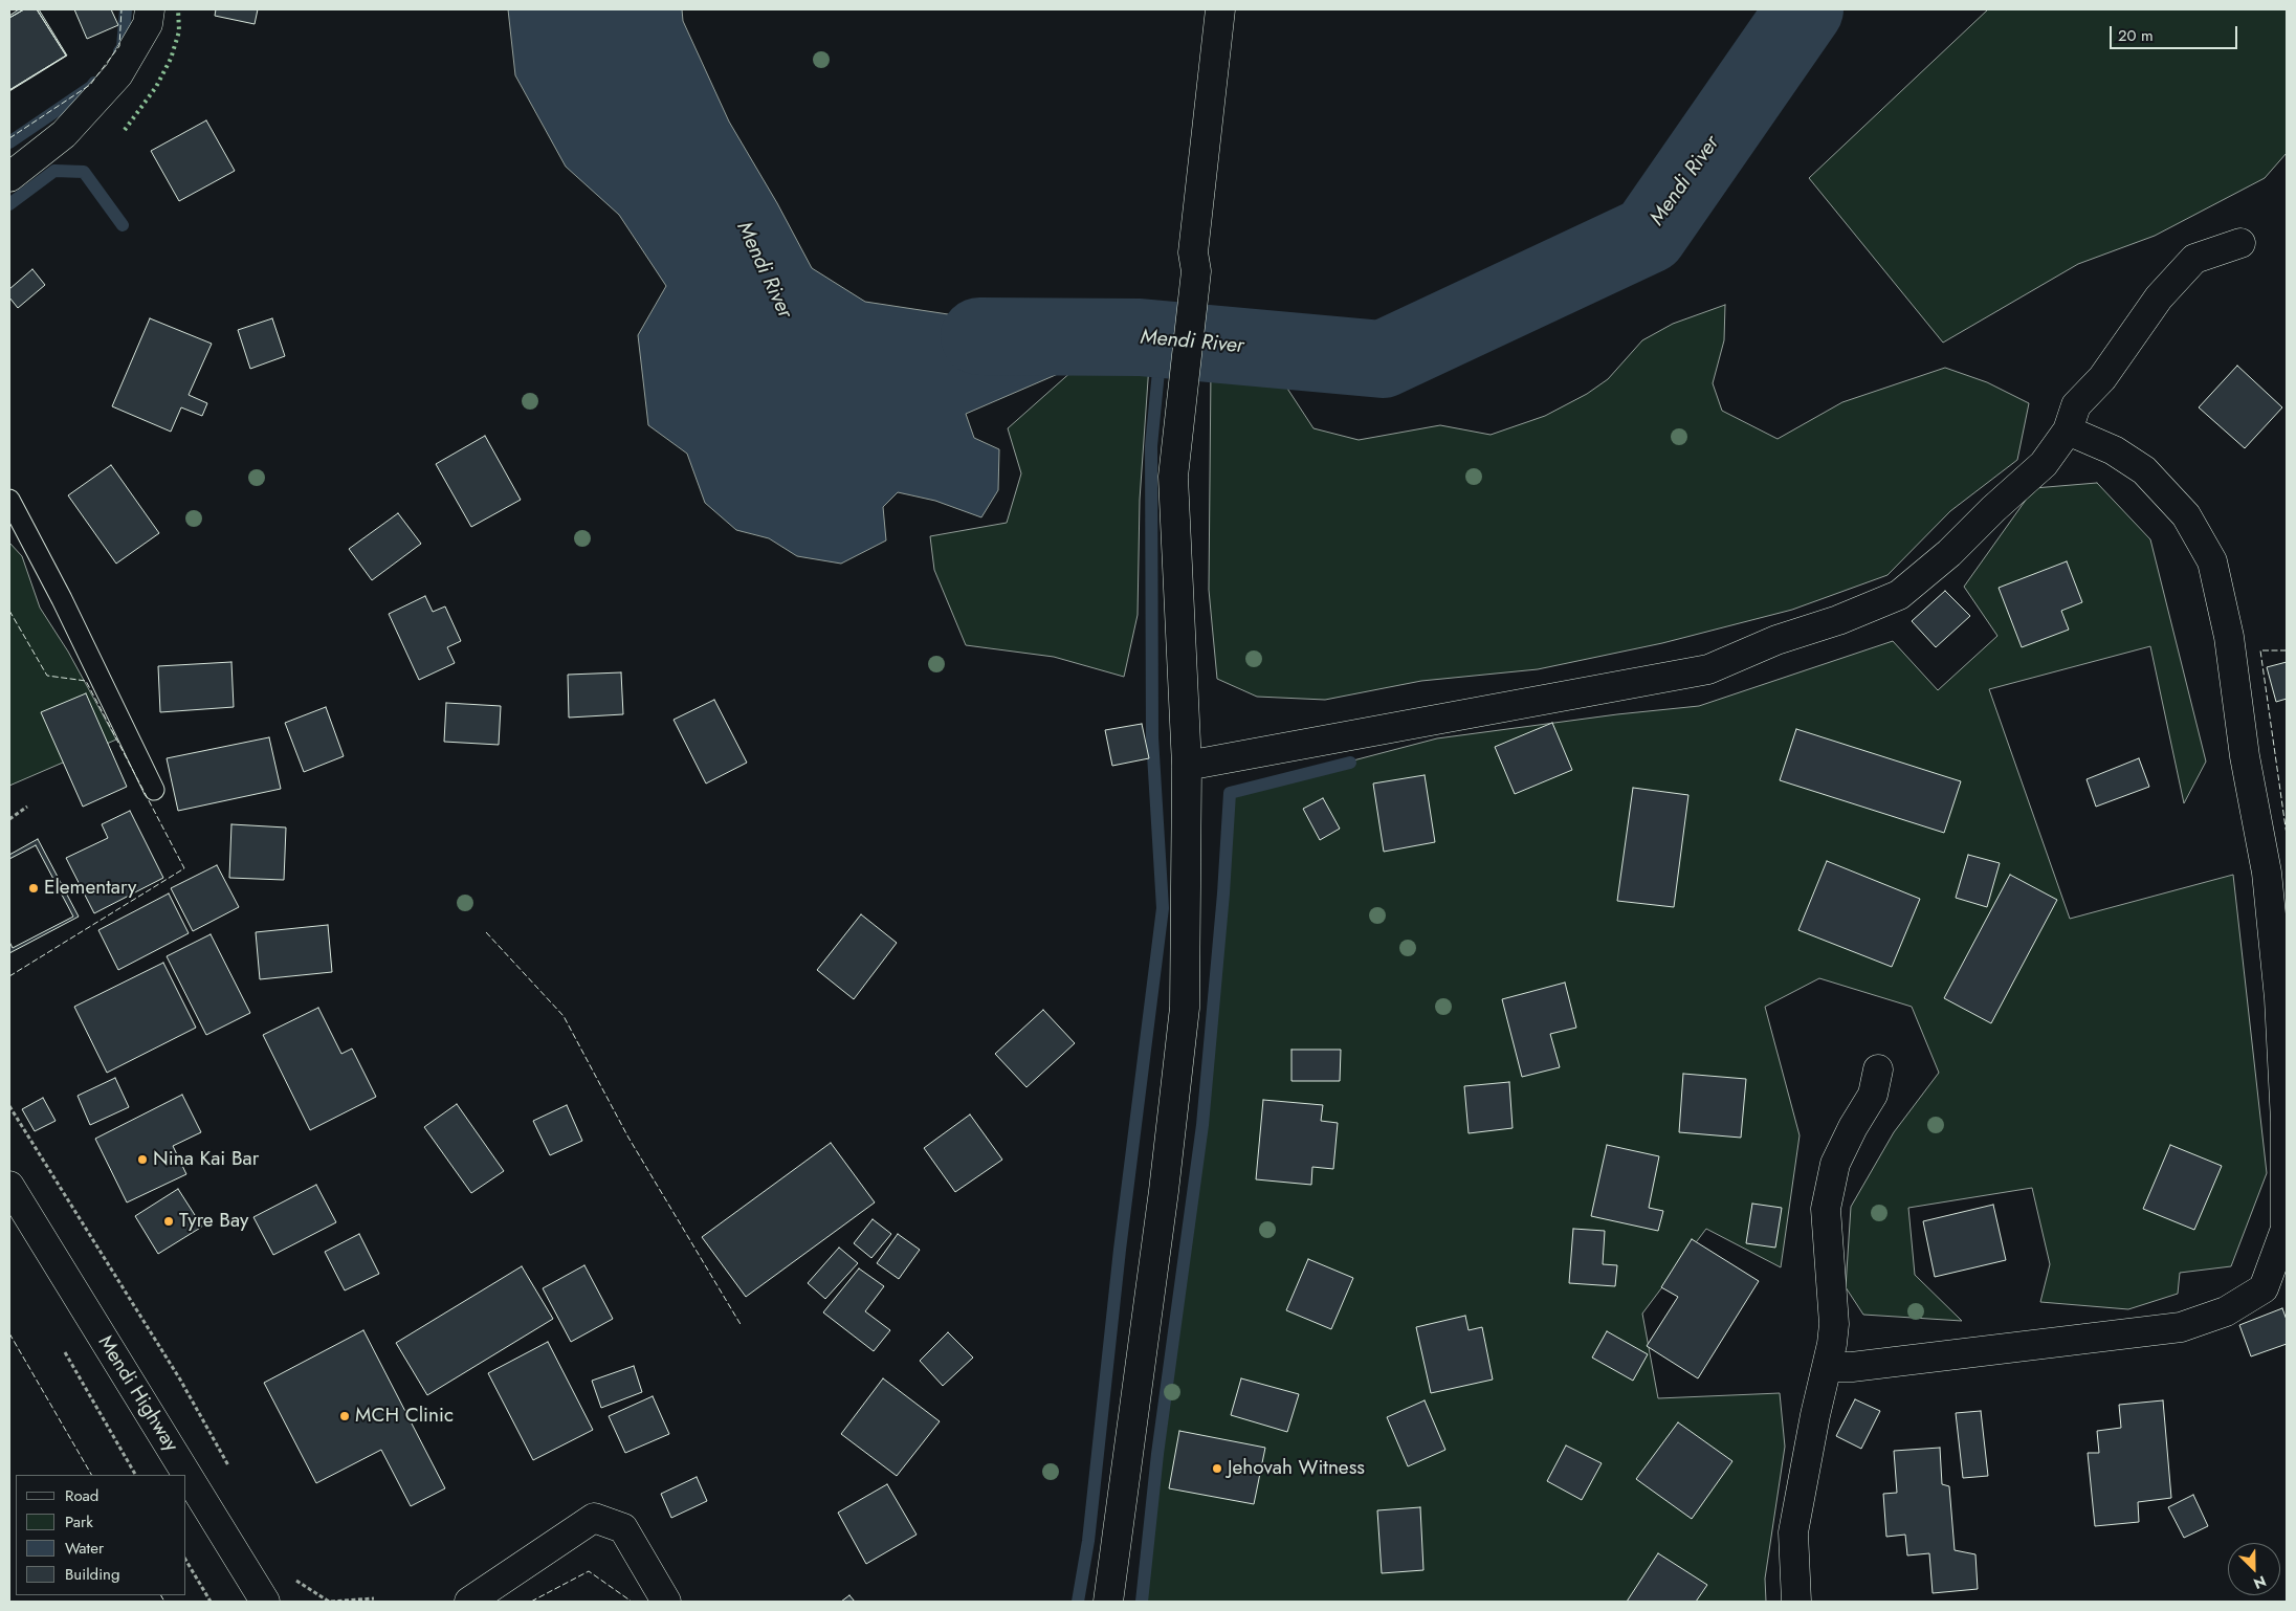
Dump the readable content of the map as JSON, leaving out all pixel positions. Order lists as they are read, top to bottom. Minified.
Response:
{"streets":{"street":["Mendi Highway"]},"water":["Mendi River"],"places":["Elementary","Nina Kai Bar","Tyre Bay","MCH Clinic","Jehovah Witness"],"legend":["Road","Park","Water","Building"],"scale_bar":"20 m","north":"bottom right"}
